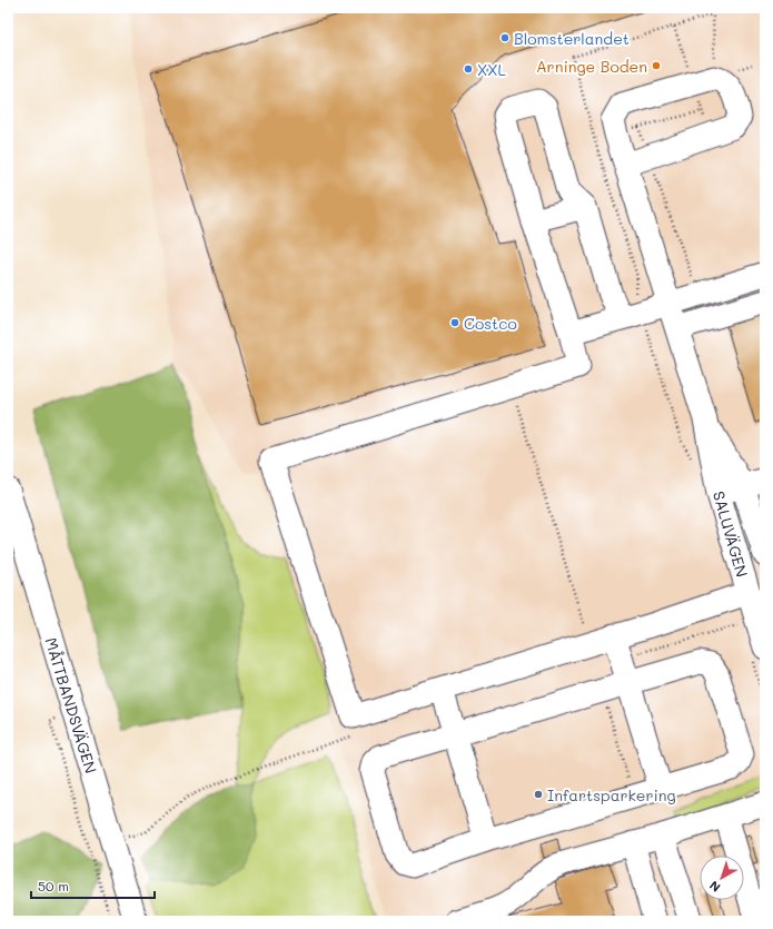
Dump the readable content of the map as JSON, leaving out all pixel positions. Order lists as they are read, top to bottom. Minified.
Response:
{"streets":{"street":["SALUVÄGEN","MÅTTBANDSVÄGEN"]},"places":["Blomsterlandet","Arninge Boden","XXL","Costco","Infartsparkering"],"scale_bar":"50 m","north":"bottom left"}
